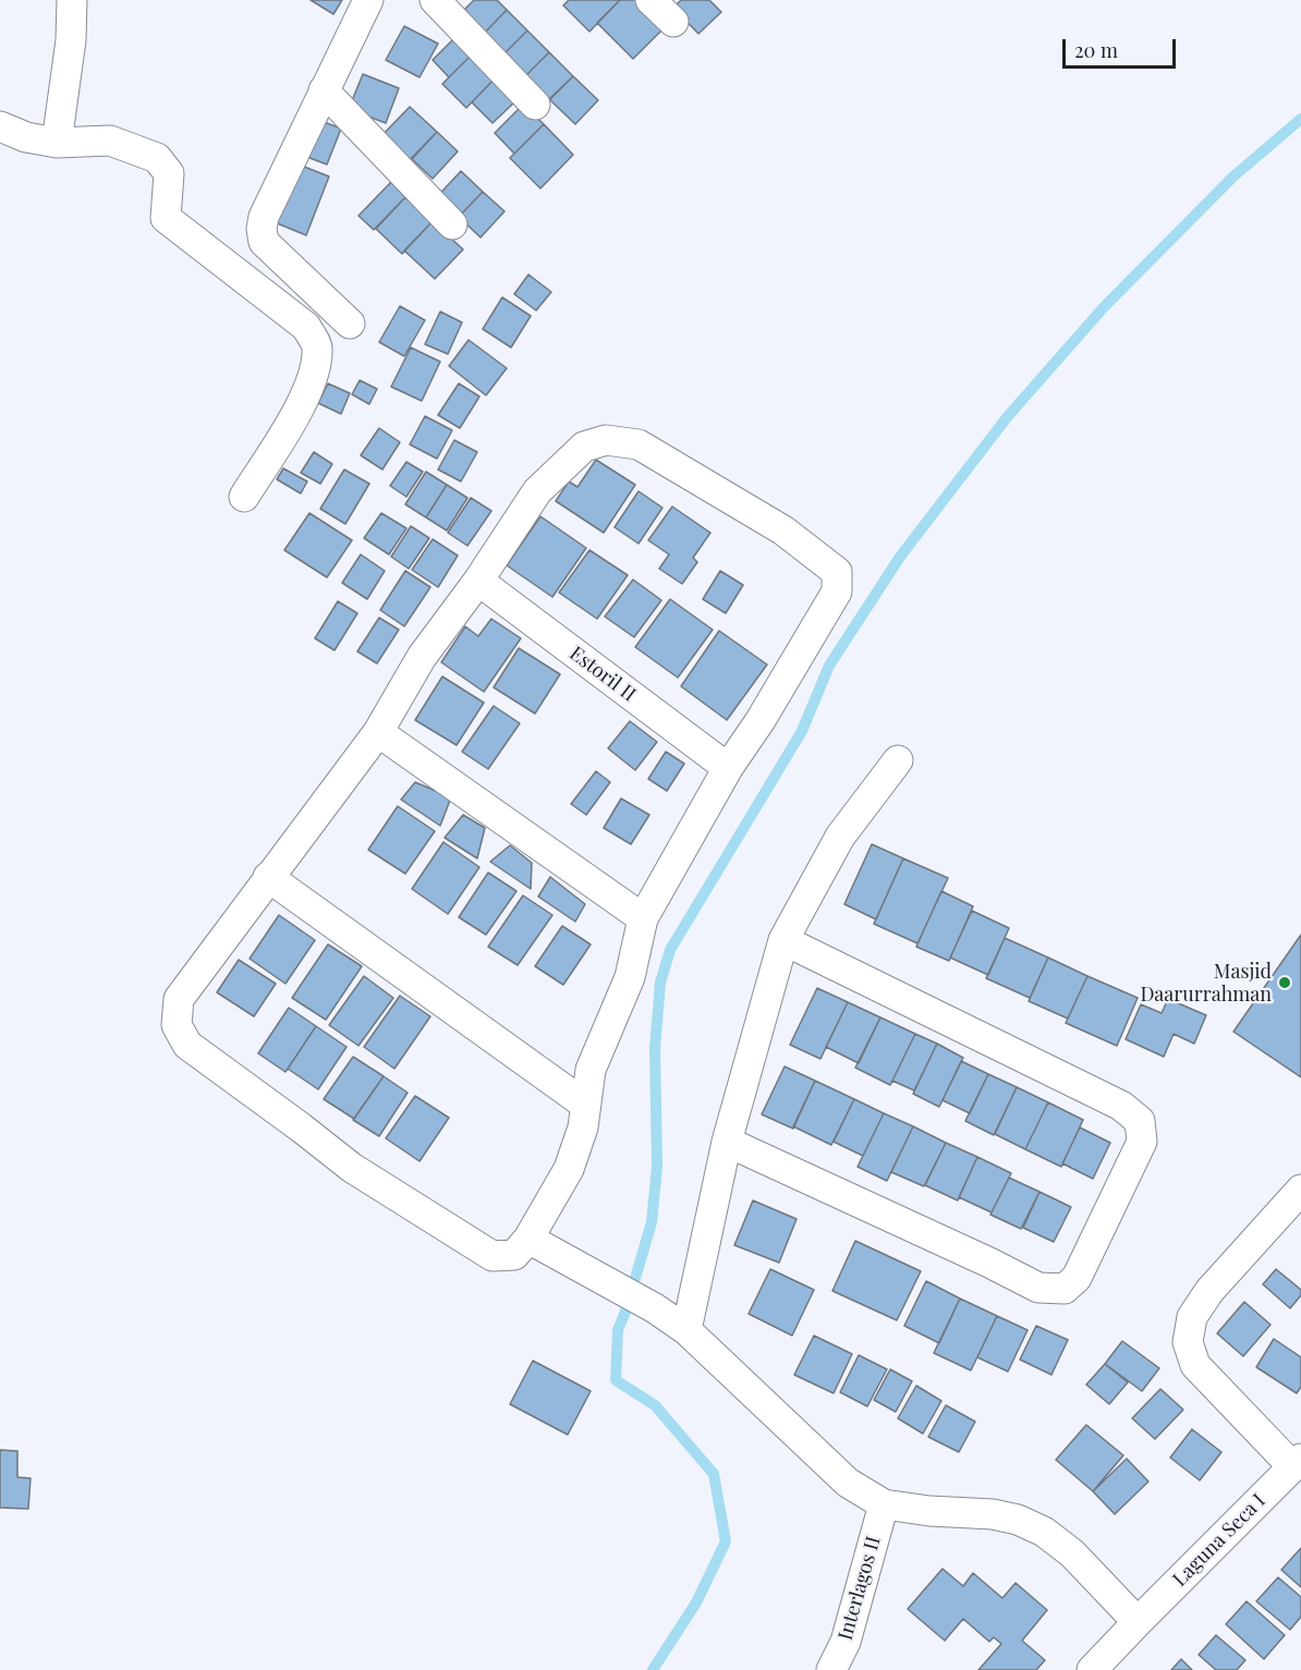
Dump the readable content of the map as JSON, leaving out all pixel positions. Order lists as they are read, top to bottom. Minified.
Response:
{"streets":{"street":["Estoril II","Laguna Seca I","Interlagos II"]},"places":["Masjid Daarurrahman"],"scale_bar":"20 m"}
